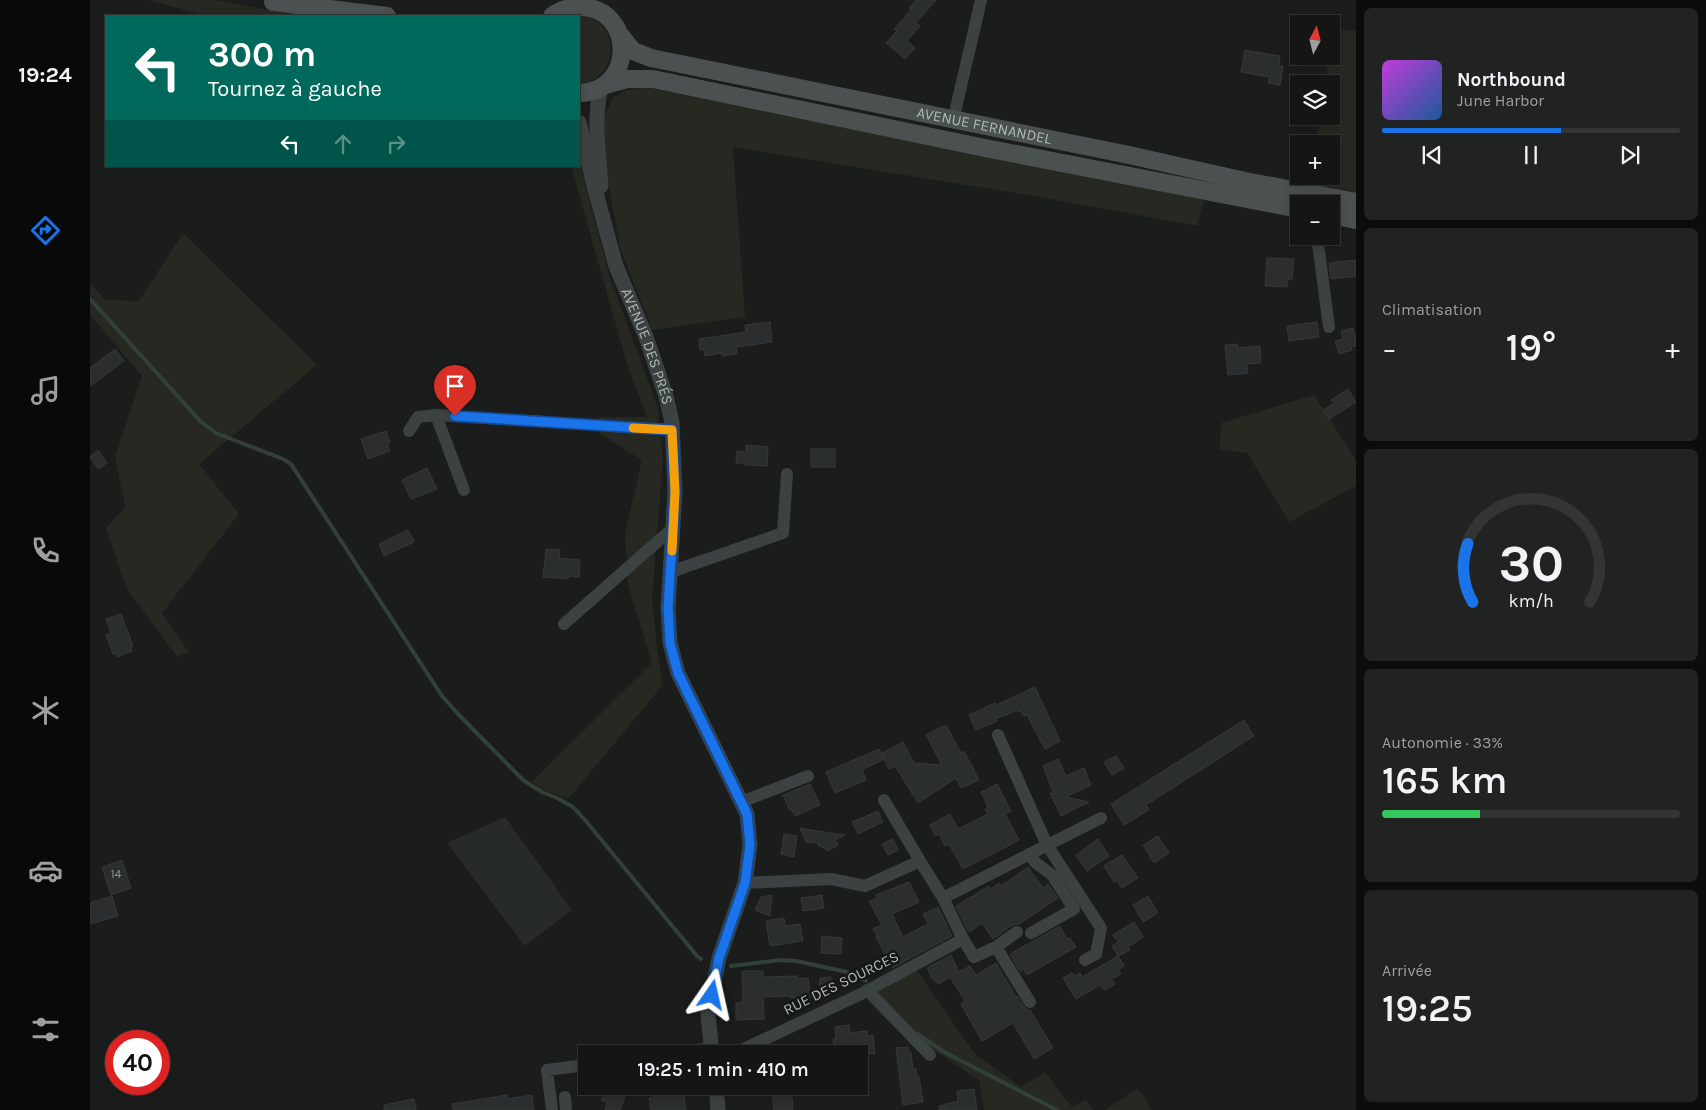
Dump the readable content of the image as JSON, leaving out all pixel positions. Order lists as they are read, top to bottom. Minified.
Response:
{"streets":{"main road":["AVENUE FERNANDEL"],"street":["AVENUE DES PRÉS","RUE DES SOURCES"]},"crossings":[["AVENUE FERNANDEL","AVENUE DES PRÉS"]],"house_numbers":["14"],"north":"top","page":{"tabs":"19:24","map_buttons":["+","−"],"turn":["300 m","Tournez à gauche"],"song":["Northbound","June Harbor"],"tile":["Climatisation",["Autonomie · 33%","165 km"],["Arrivée","19:25"]],"heat":["−","19°","+"],"limit":"40","trip":"19:25 · 1 min · 410 m","gauge":["30","km/h"]}}
